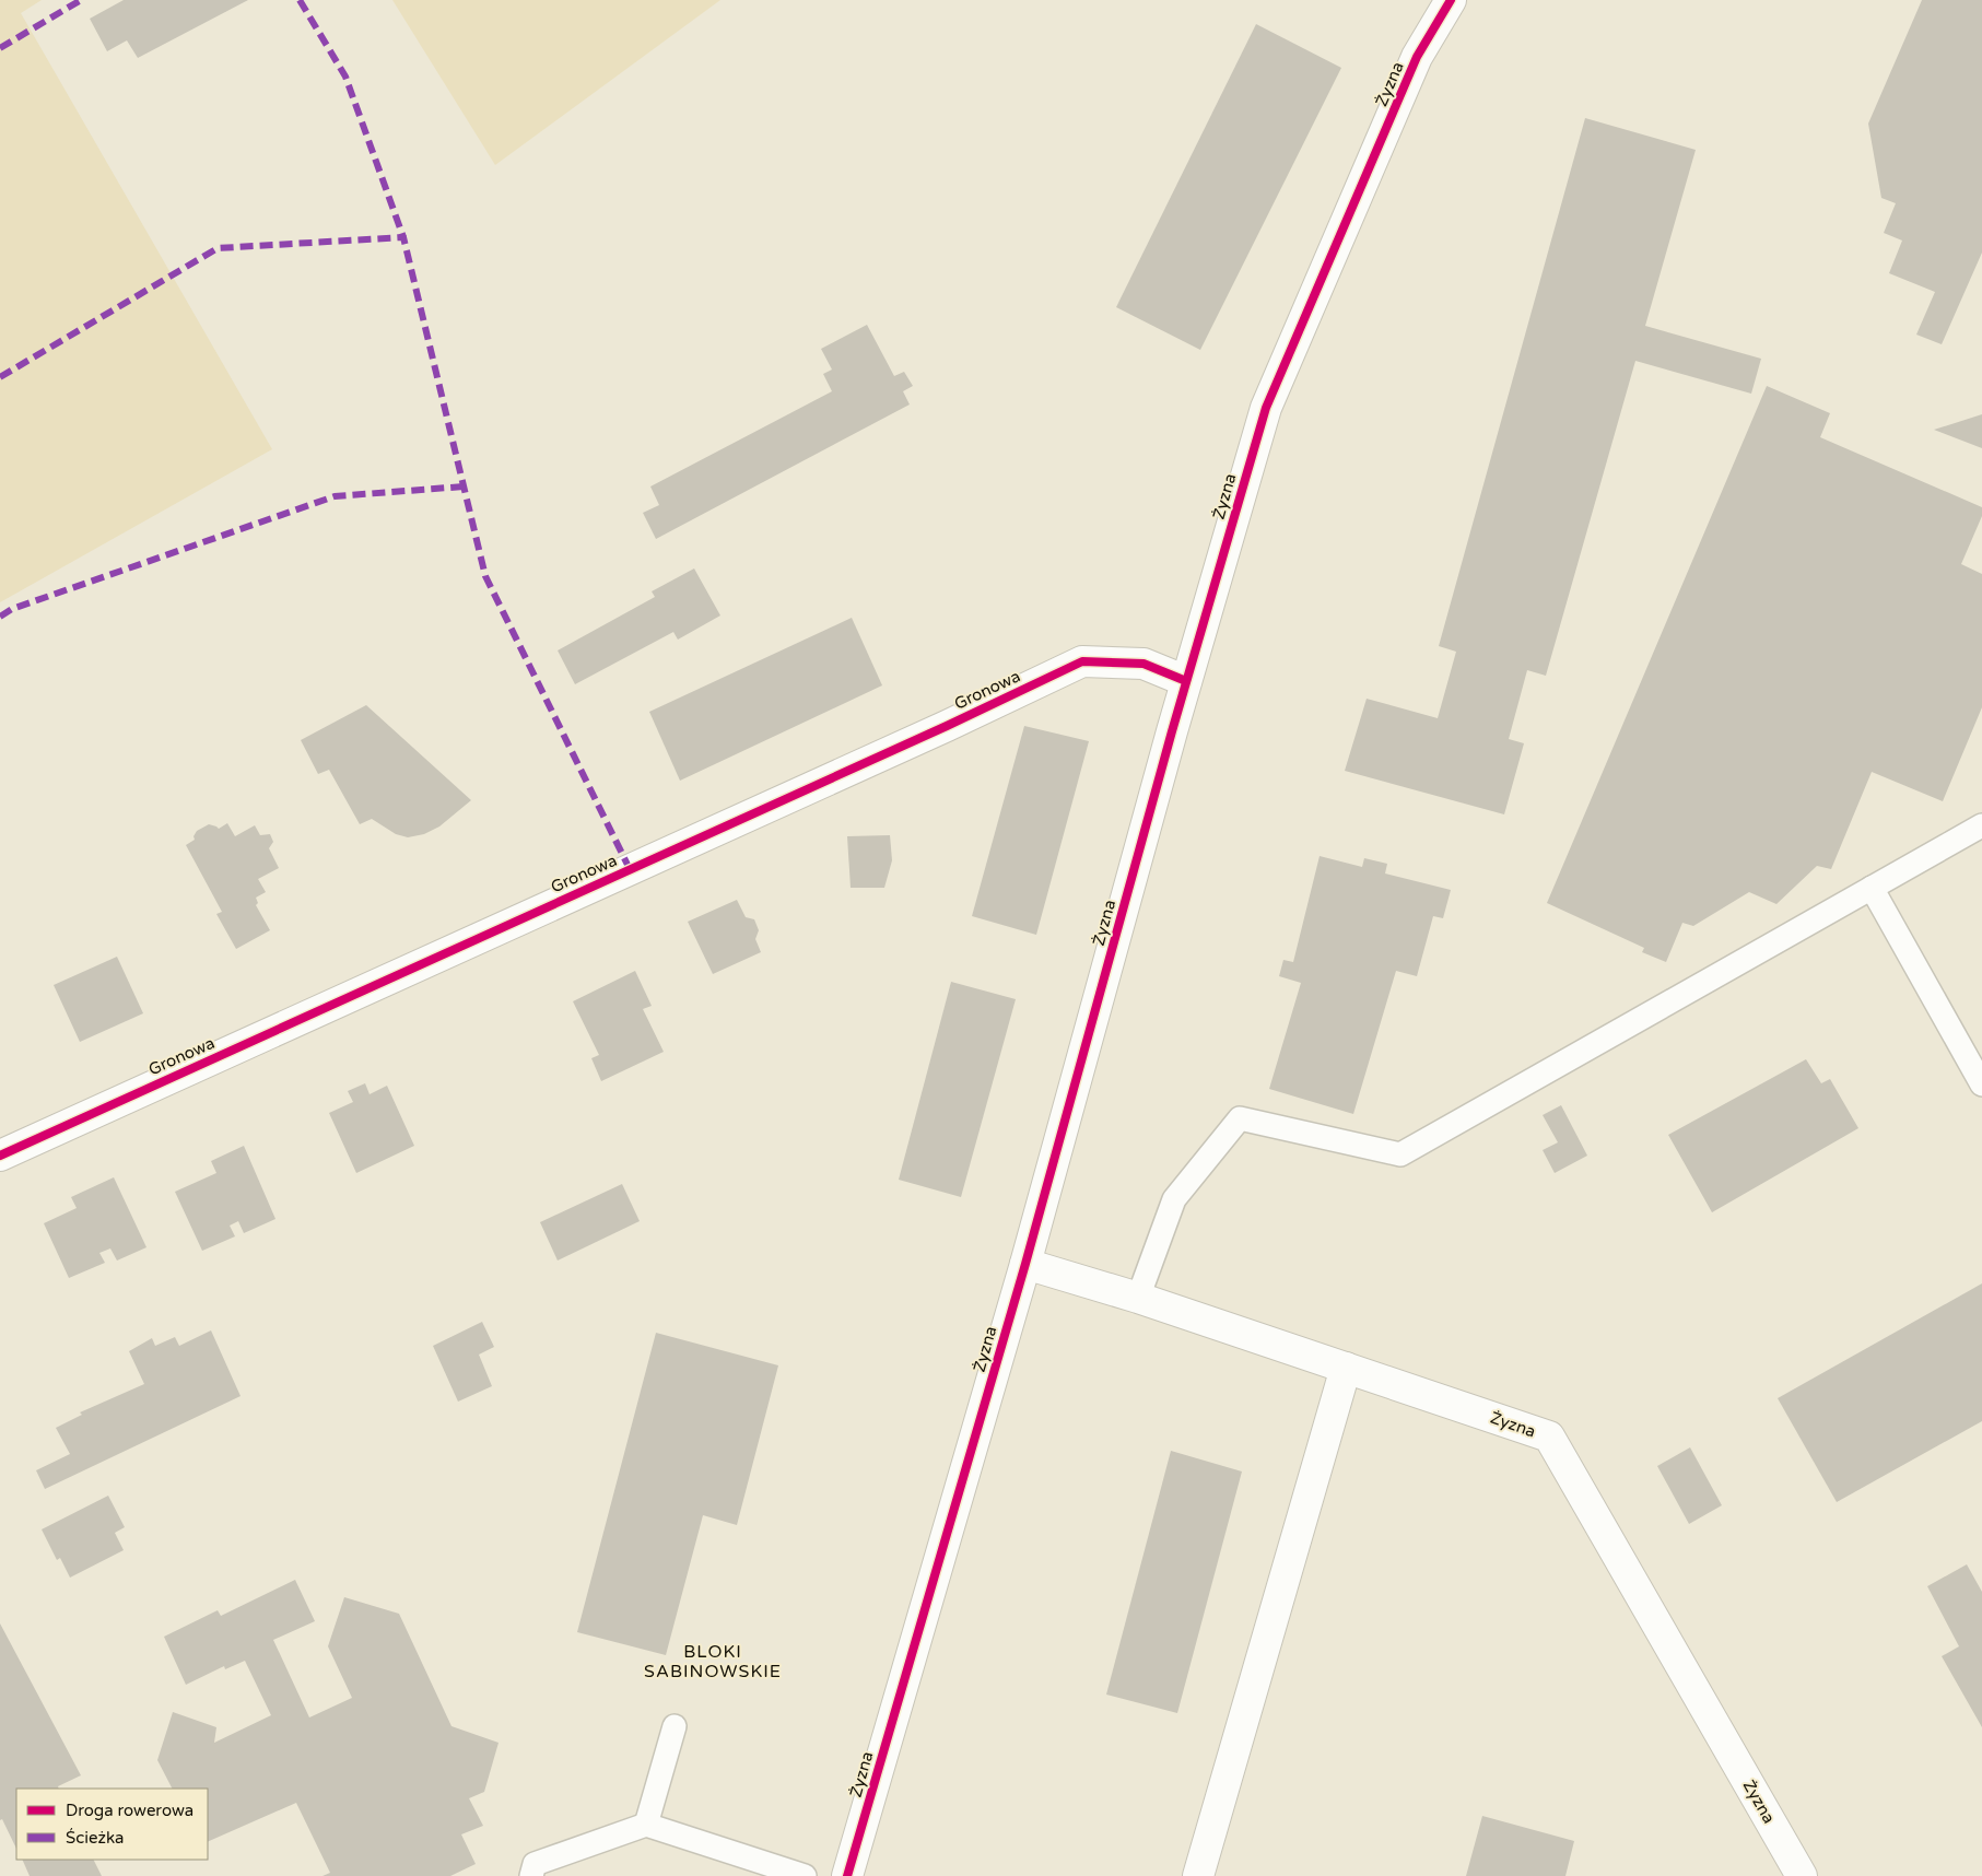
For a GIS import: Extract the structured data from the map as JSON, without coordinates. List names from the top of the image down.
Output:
{
  "streets": {
    "street": ["Żyzna", "Gronowa"]
  },
  "crossings": [
    ["Żyzna", "Gronowa"]
  ],
  "districts": ["BLOKI SABINOWSKIE"],
  "legend": ["Droga rowerowa", "Ścieżka"]
}
